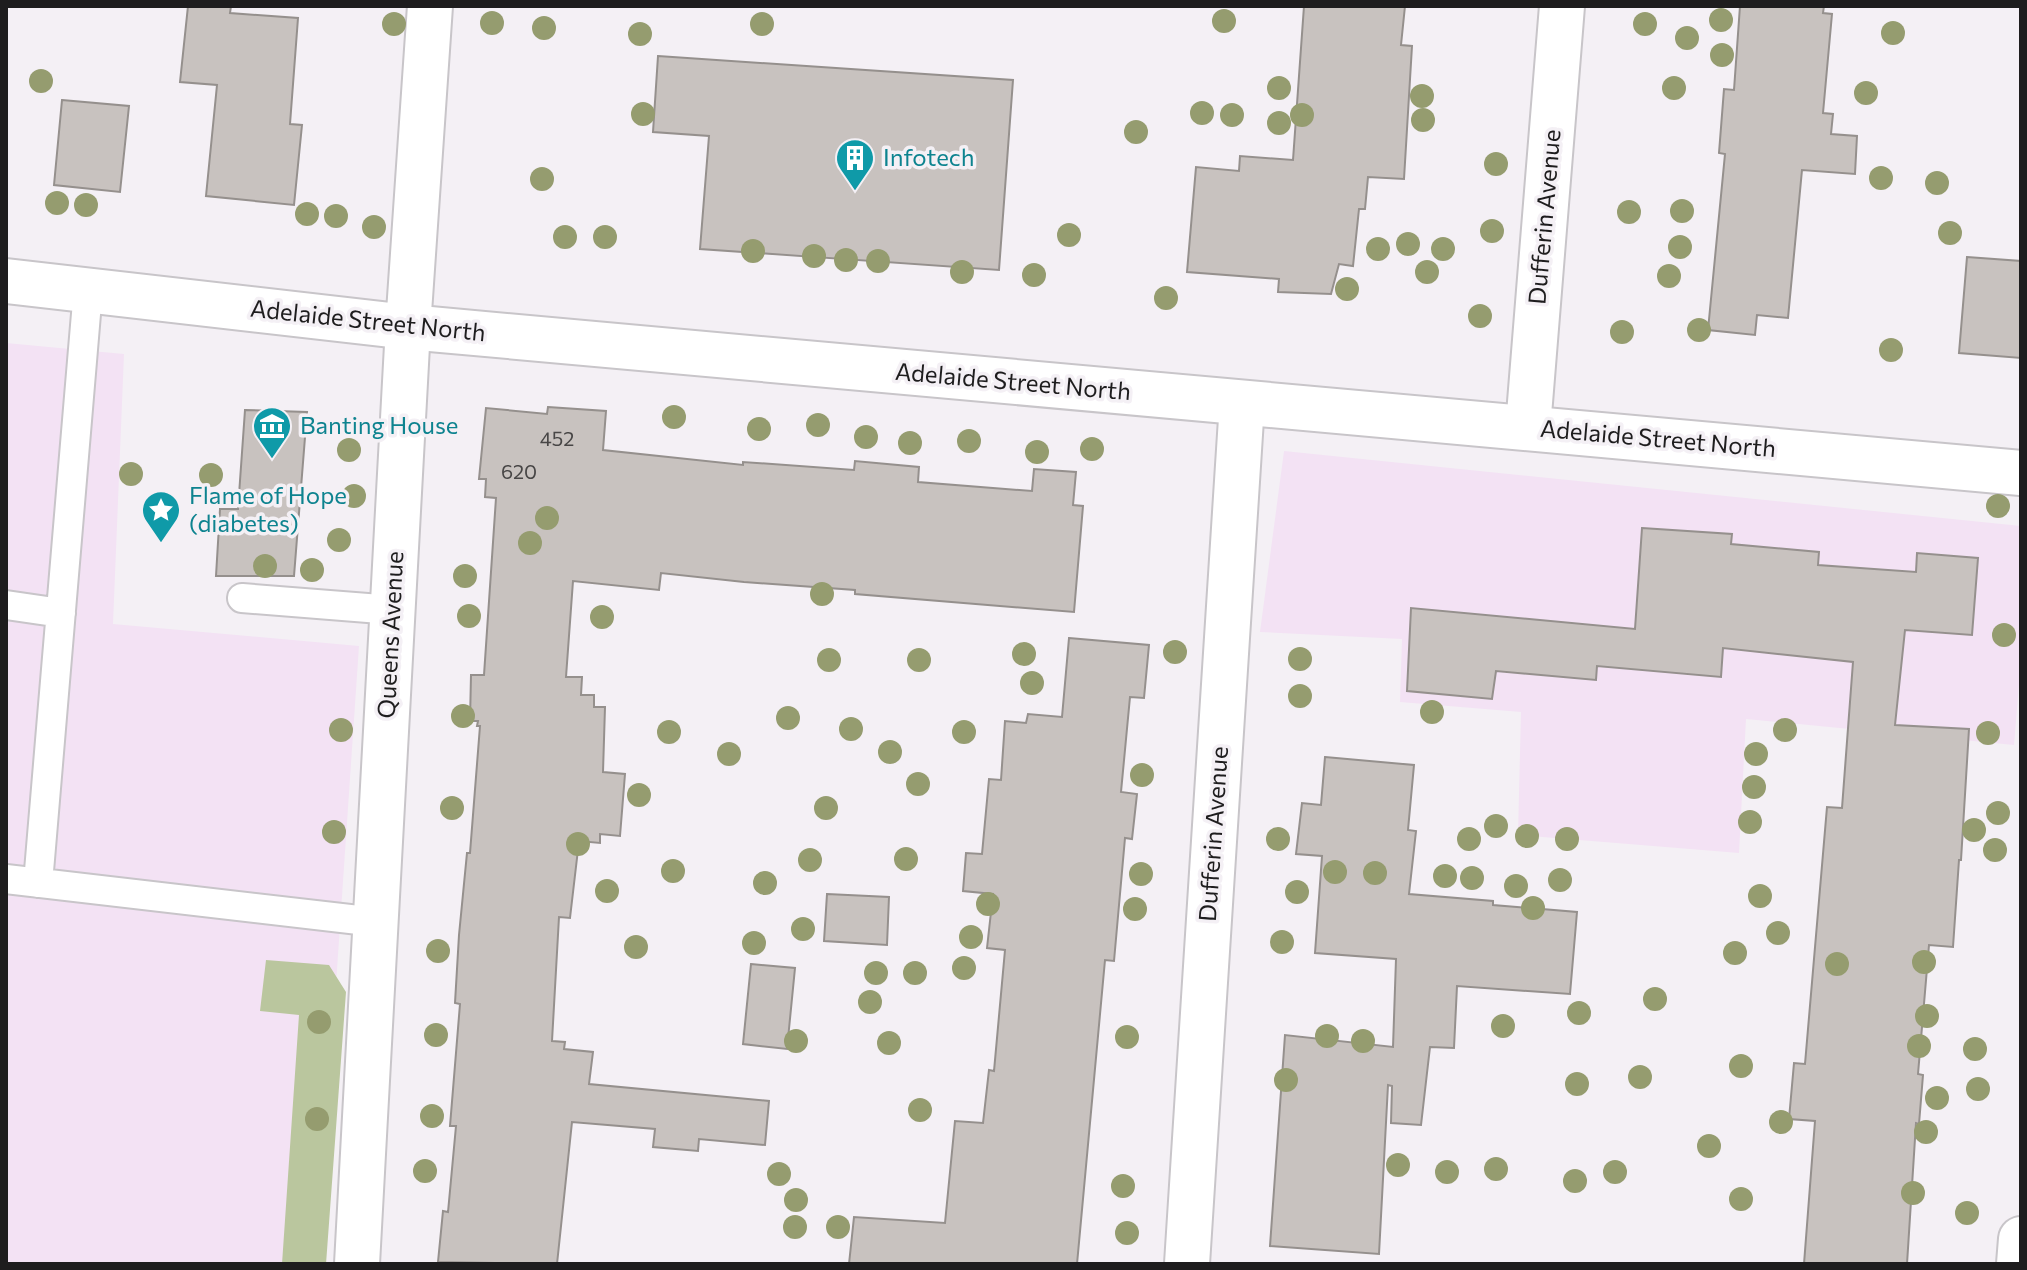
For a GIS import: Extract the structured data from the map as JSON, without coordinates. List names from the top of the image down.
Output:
{
  "streets": {
    "main road": ["Dufferin Avenue", "Adelaide Street North", "Queens Avenue"]
  },
  "crossings": [
    ["Dufferin Avenue", "Adelaide Street North"],
    ["Adelaide Street North", "Queens Avenue"]
  ],
  "places": {
    "building": ["Infotech"],
    "museum": ["Banting House"],
    "place": ["Flame of Hope (diabetes)"]
  },
  "house_numbers": ["452", "620"]
}
